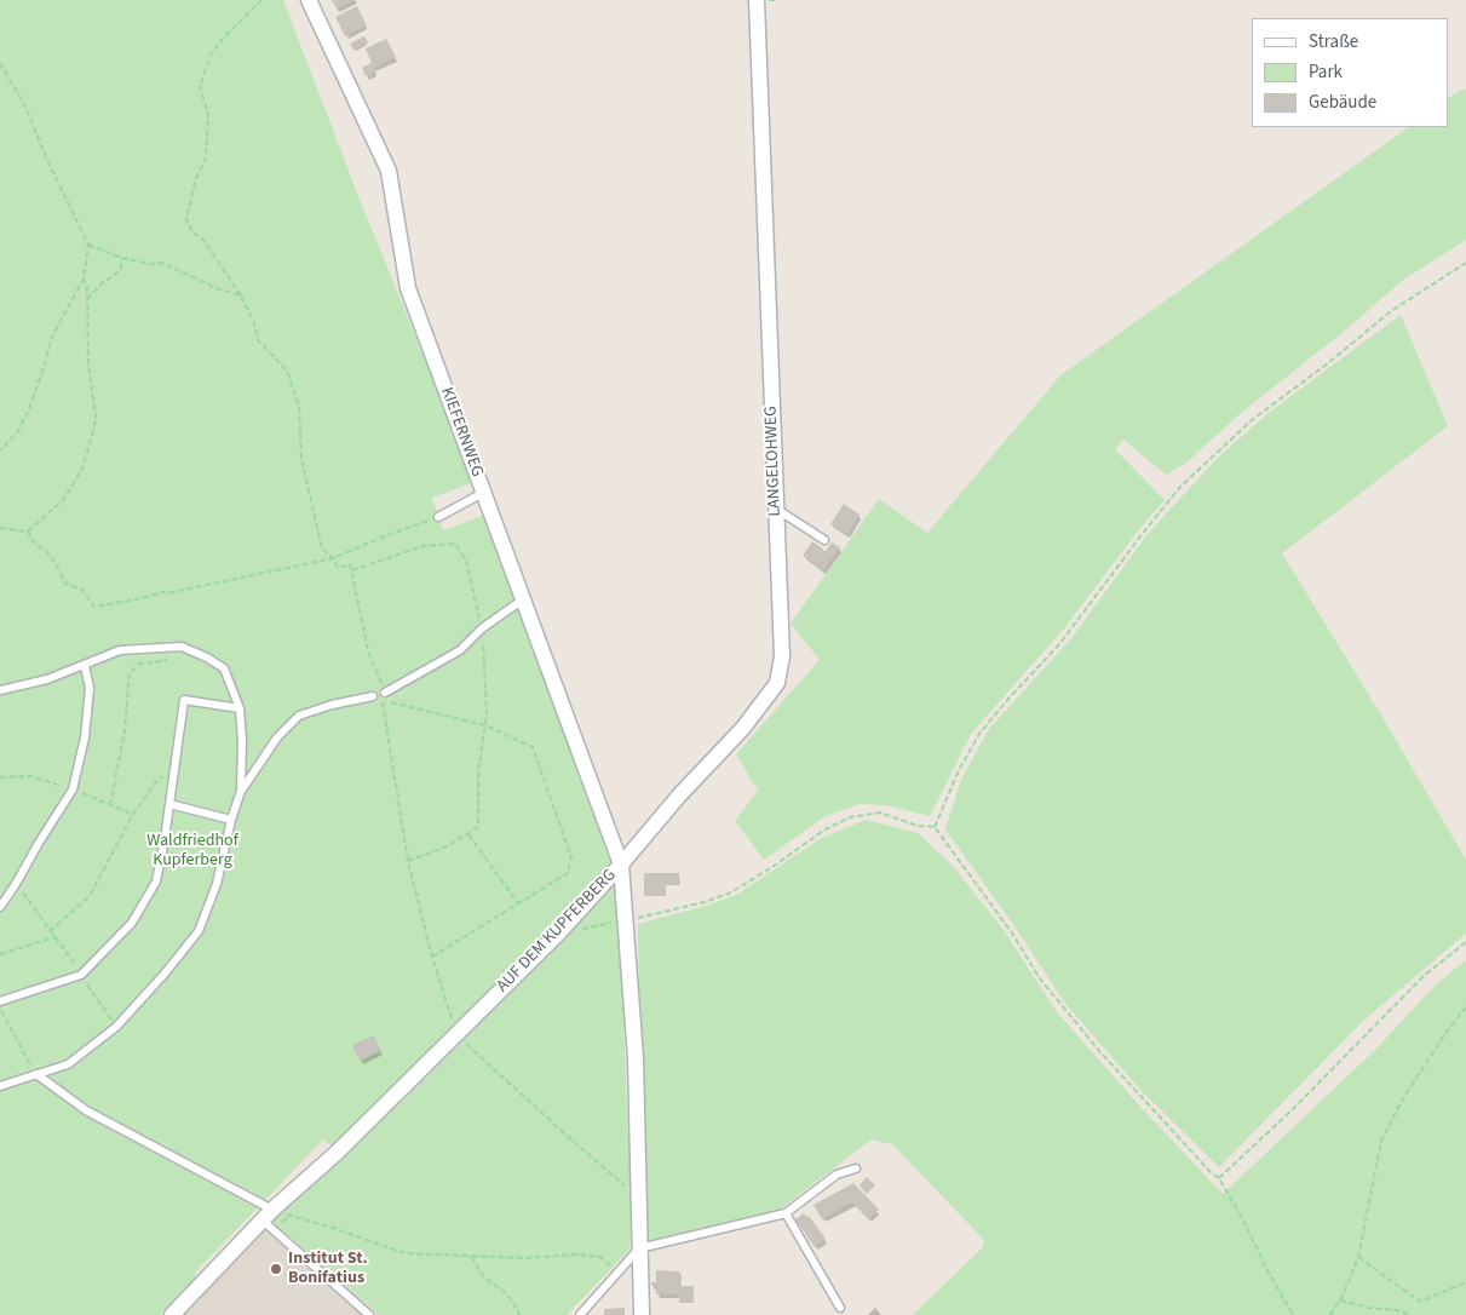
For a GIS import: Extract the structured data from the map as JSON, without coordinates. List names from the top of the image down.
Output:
{
  "streets": {
    "street": ["KIEFERNWEG", "LANGELOHWEG", "AUF DEM KUPFERBERG"]
  },
  "crossings": [
    ["KIEFERNWEG", "LANGELOHWEG"],
    ["KIEFERNWEG", "AUF DEM KUPFERBERG"],
    ["LANGELOHWEG", "AUF DEM KUPFERBERG"]
  ],
  "parks": ["Waldfriedhof Kupferberg"],
  "places": ["Institut St. Bonifatius"],
  "legend": ["Straße", "Park", "Gebäude"]
}
